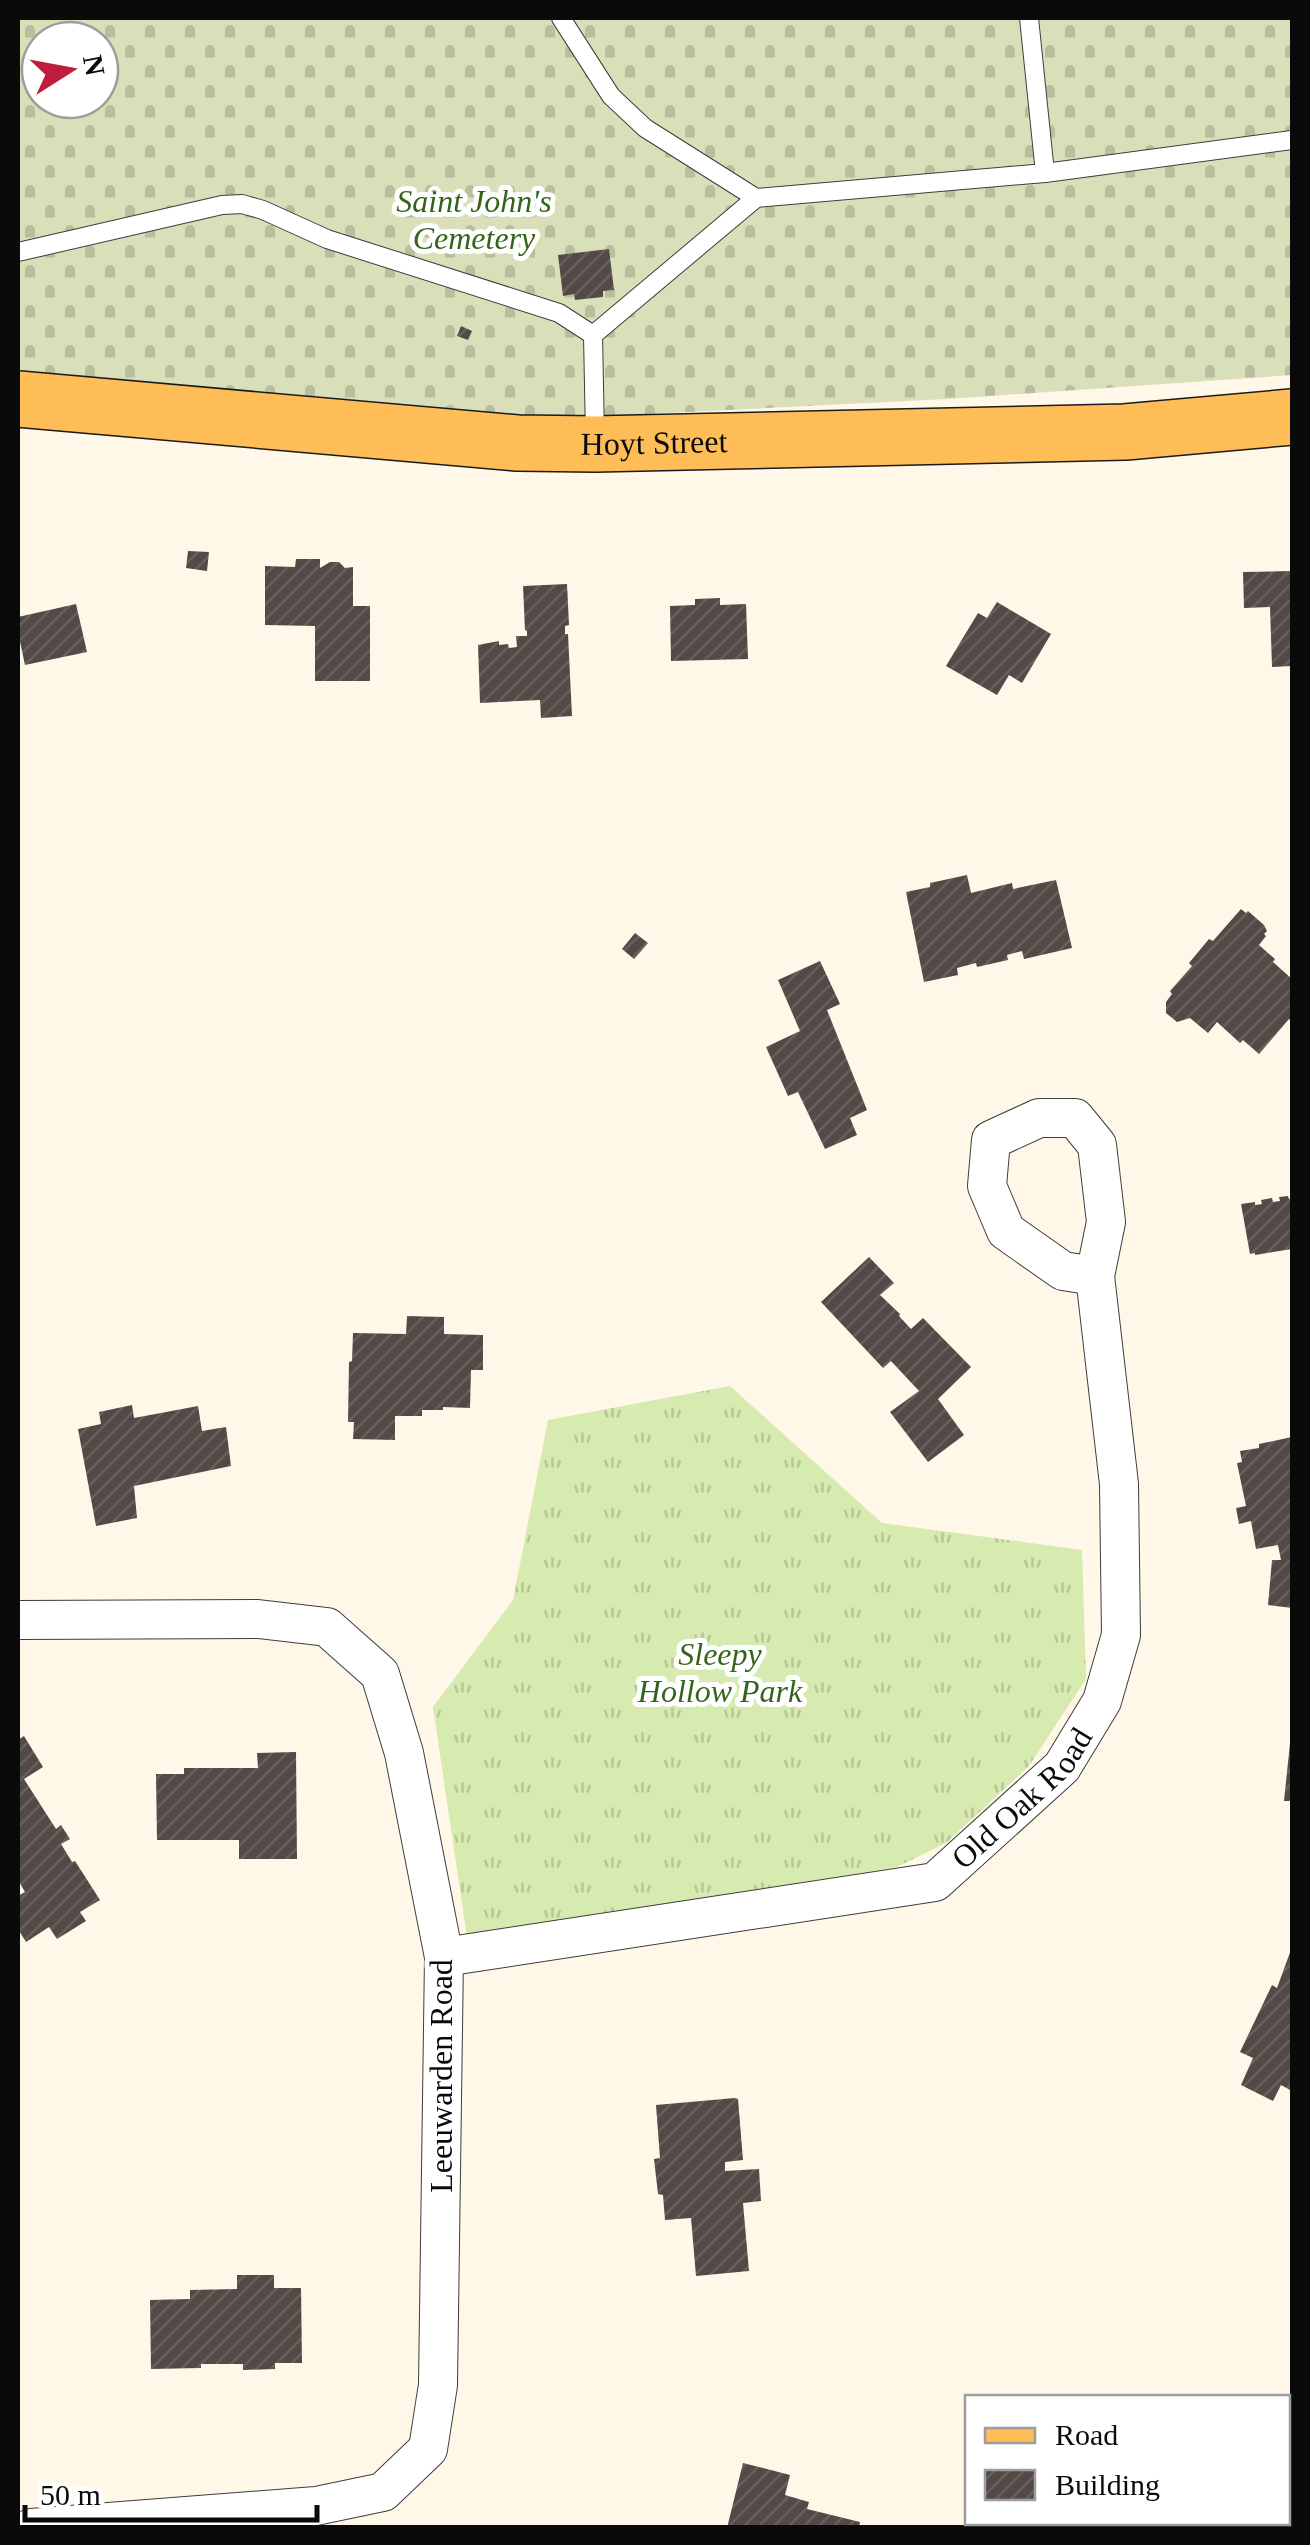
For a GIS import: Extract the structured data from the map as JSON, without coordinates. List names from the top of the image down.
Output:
{
  "streets": {
    "main road": ["Hoyt Street"],
    "street": ["Old Oak Road", "Leeuwarden Road"]
  },
  "crossings": [
    ["Old Oak Road", "Leeuwarden Road"]
  ],
  "parks": ["Saint John's Cemetery", "Sleepy Hollow Park"],
  "legend": ["Road", "Building"],
  "scale_bar": "50 m",
  "north": "right"
}
